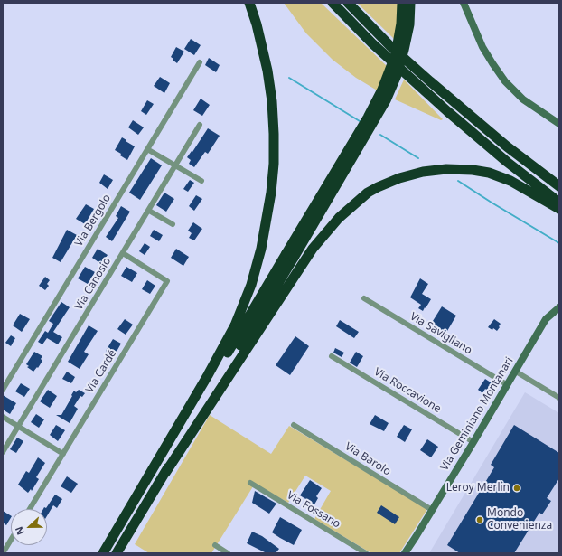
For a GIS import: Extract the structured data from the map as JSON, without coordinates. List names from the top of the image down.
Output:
{
  "streets": {
    "street": [
      "Via Bergolo",
      "Via Canosio",
      "Via Savigliano",
      "Via Cardé",
      "Via Roccavione",
      "Via Geminiano Montanari",
      "Via Barolo",
      "Via Fossano"
    ]
  },
  "crossings": [
    ["Via Canosio", "Via Cardé"],
    ["Via Savigliano", "Via Geminiano Montanari"],
    ["Via Roccavione", "Via Geminiano Montanari"],
    ["Via Geminiano Montanari", "Via Barolo"]
  ],
  "places": ["Leroy Merlin", "Mondo Convenienza"],
  "north": "left"
}
